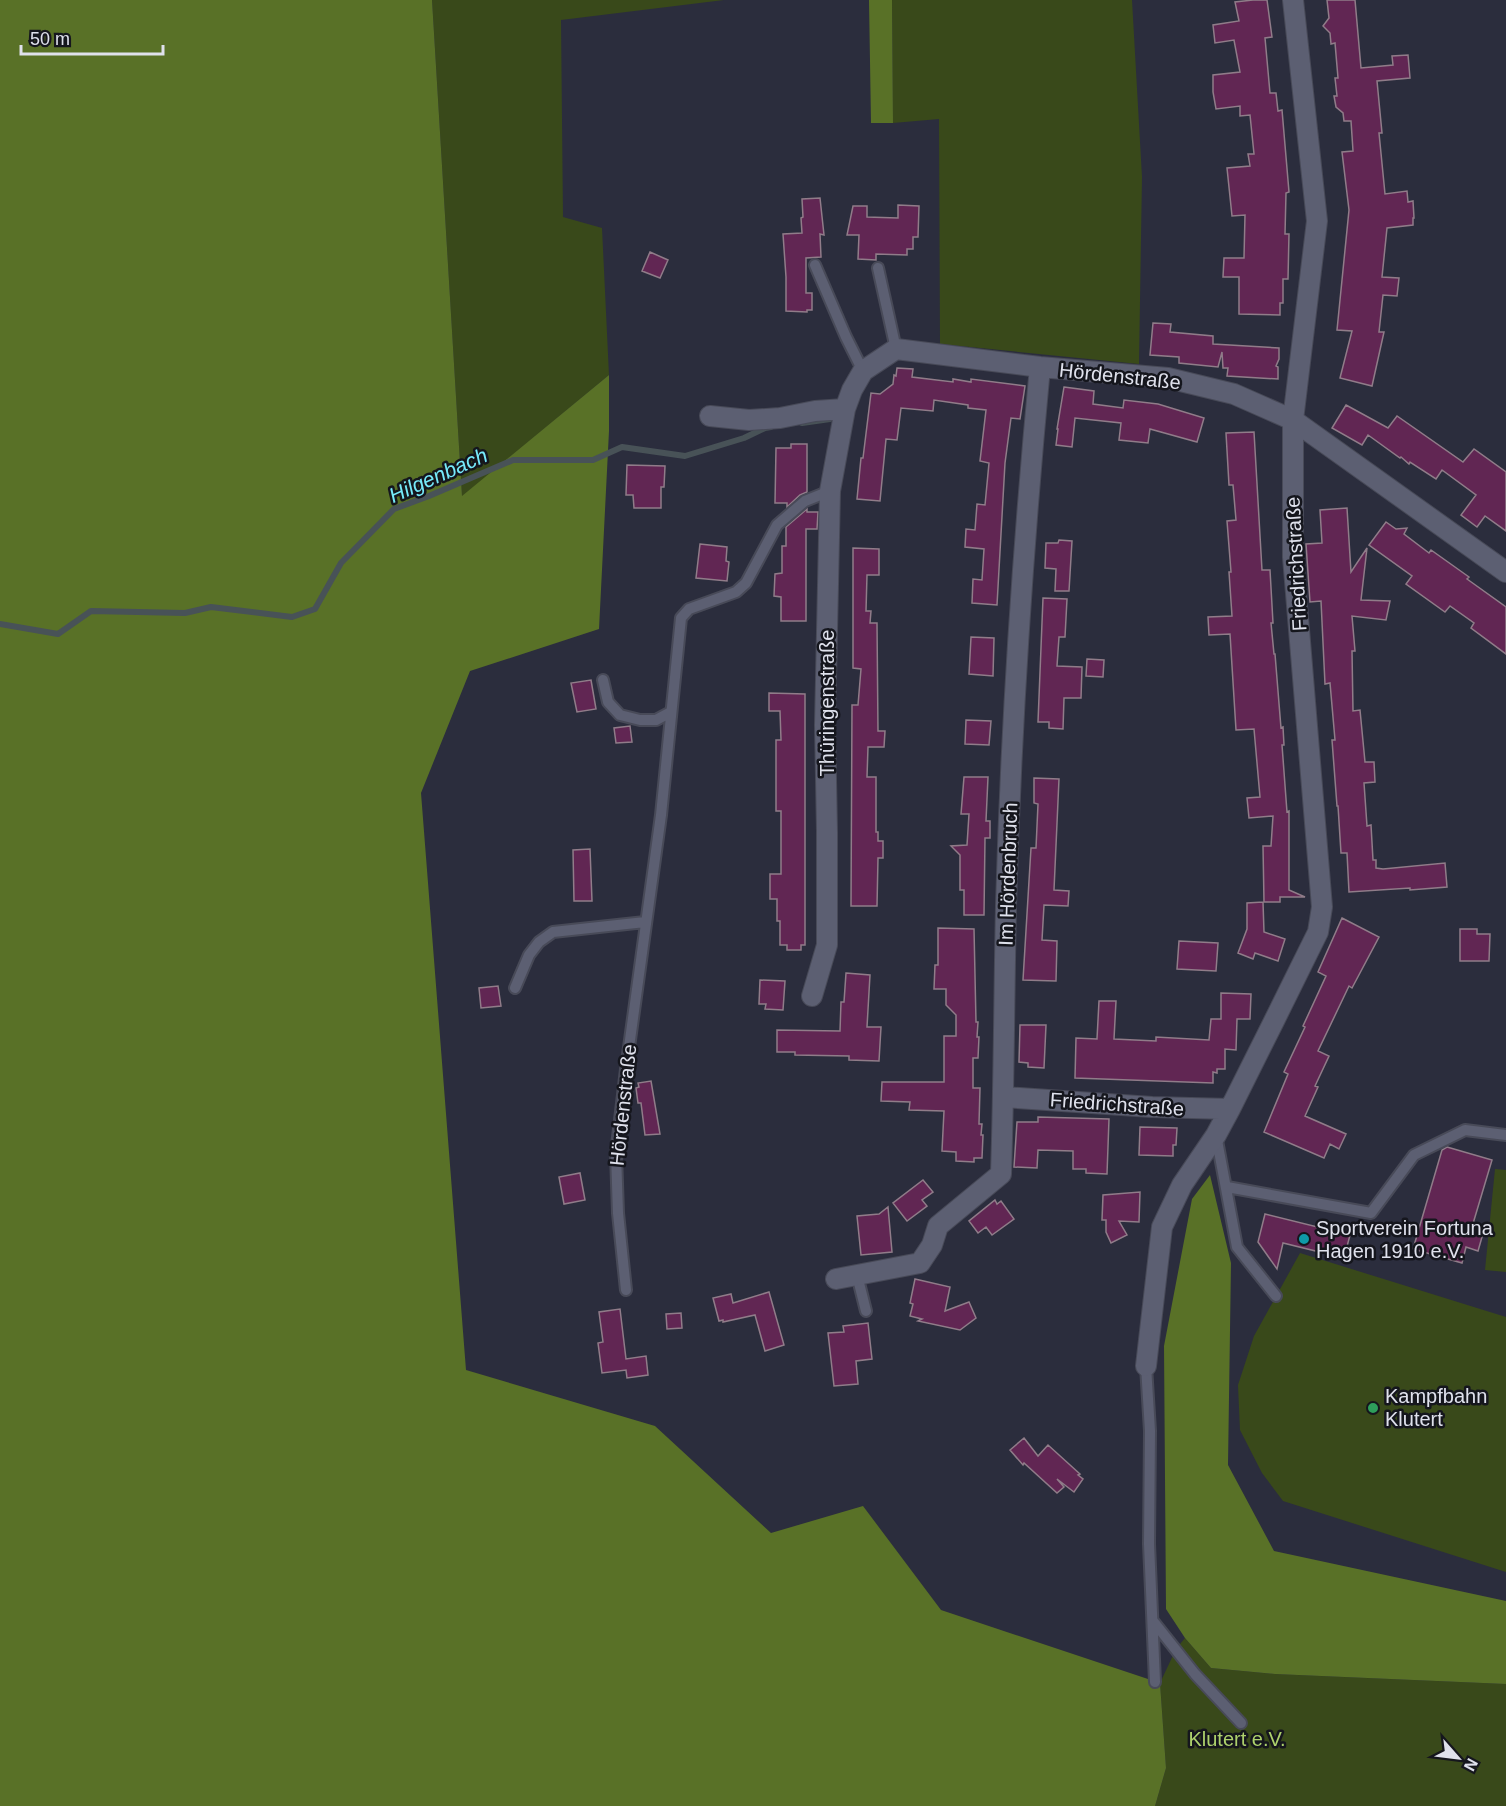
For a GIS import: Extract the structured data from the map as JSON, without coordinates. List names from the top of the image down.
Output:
{
  "streets": {
    "street": [
      "Hördenstraße",
      "Friedrichstraße",
      "Thüringenstraße",
      "Im Hördenbruch"
    ]
  },
  "crossings": [
    ["Hördenstraße", "Friedrichstraße"],
    ["Hördenstraße", "Thüringenstraße"],
    ["Hördenstraße", "Im Hördenbruch"],
    ["Friedrichstraße", "Im Hördenbruch"]
  ],
  "water": ["Hilgenbach"],
  "parks": ["Klutert e.V."],
  "places": ["Sportverein Fortuna Hagen 1910 e.V.", "Kampfbahn Klutert"],
  "scale_bar": "50 m",
  "north": "bottom right"
}
